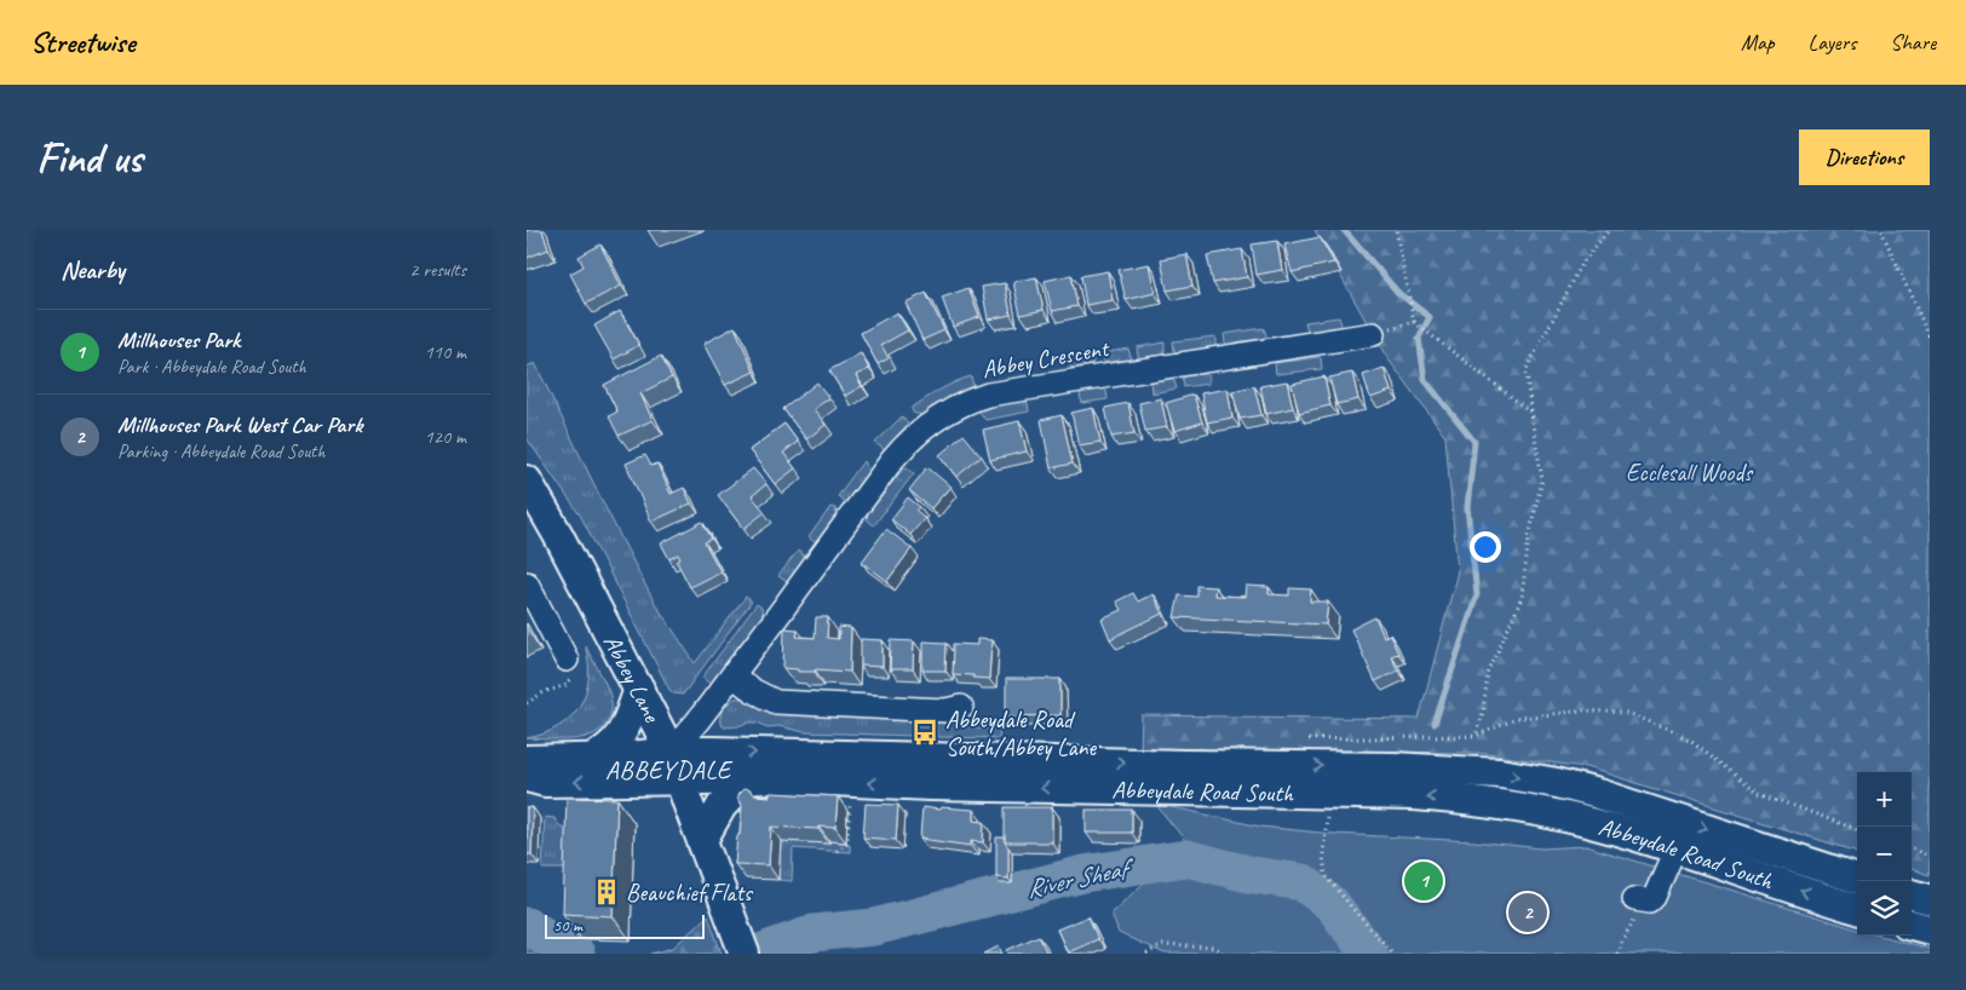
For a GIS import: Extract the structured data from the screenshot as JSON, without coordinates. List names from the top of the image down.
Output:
{
  "streets": {
    "main road": ["Abbey Lane", "Abbeydale Road South"],
    "street": ["Abbey Crescent"]
  },
  "crossings": [
    ["Abbey Crescent", "Abbey Lane"],
    ["Abbey Crescent", "Abbeydale Road South"],
    ["Abbey Lane", "Abbeydale Road South"]
  ],
  "districts": ["ABBEYDALE"],
  "water": ["River Sheaf"],
  "parks": ["Ecclesall Woods"],
  "places": {
    "bus stop": ["Abbeydale Road South/Abbey Lane"],
    "building": ["Beauchief Flats"]
  },
  "scale_bar": "50 m",
  "page": {
    "header": "Streetwise",
    "nav": ["Map", "Layers", "Share"],
    "buttons": "Directions",
    "title": "Find us",
    "heading": ["Nearby", "2 results"],
    "list": [
      {
        "mark": "1",
        "name": "Millhouses Park",
        "note": "Park · Abbeydale Road South",
        "value": "110 m"
      },
      {
        "mark": "2",
        "name": "Millhouses Park West Car Park",
        "note": "Parking · Abbeydale Road South",
        "value": "120 m"
      }
    ],
    "map_buttons": ["+", "−"],
    "pins": ["1", "2"],
    "scale": "50 m"
  }
}
